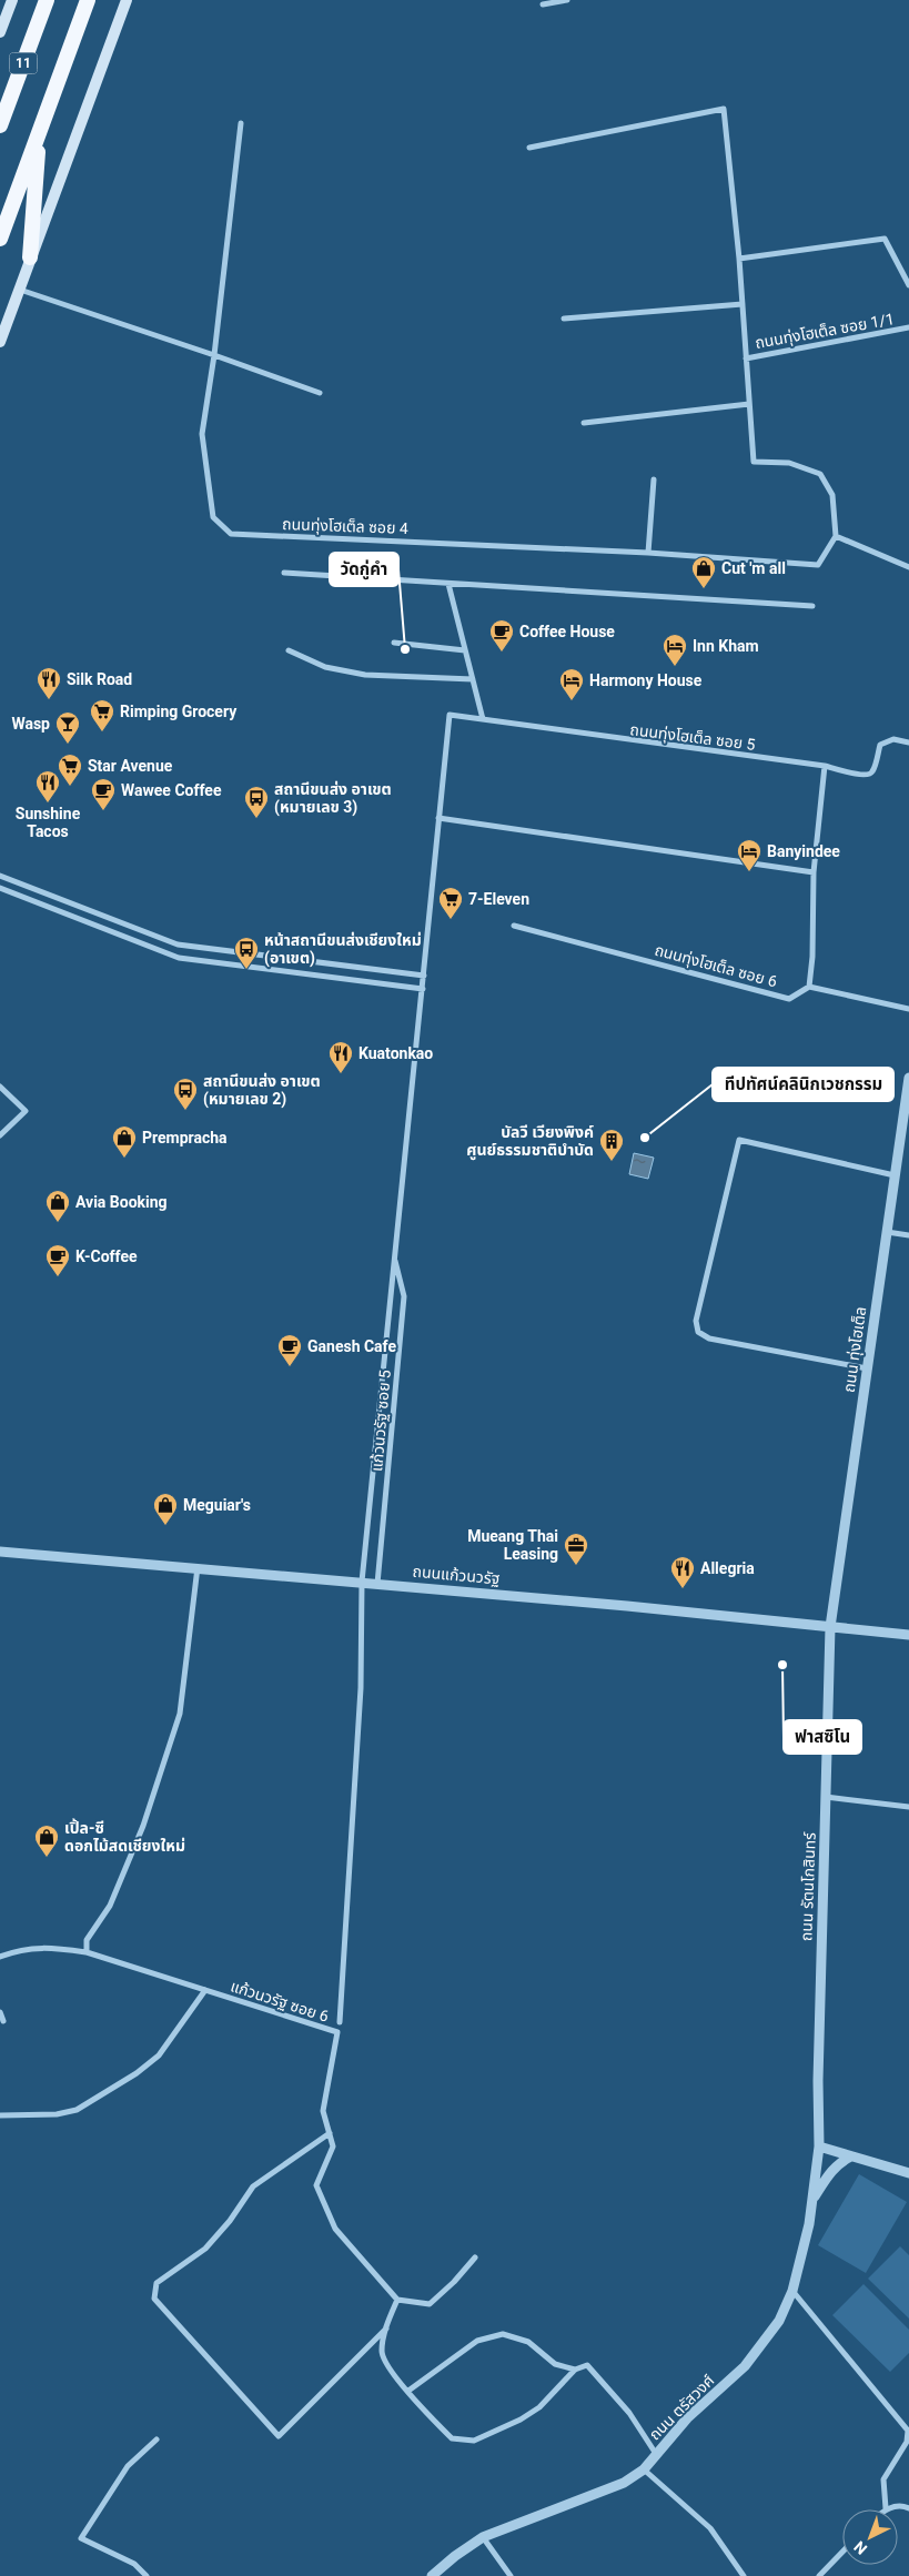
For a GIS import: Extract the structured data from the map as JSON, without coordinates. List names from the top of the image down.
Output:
{
  "streets": {
    "highway": ["11"],
    "street": [
      "ถนนทุ่งโฮเต็ล ซอย 1/1",
      "ถนนทุ่งโฮเต็ล ซอย 4",
      "ถนนทุ่งโฮเต็ล ซอย 5",
      "ถนนทุ่งโฮเต็ล ซอย 6",
      "ถนน ทุ่งโฮเต็ล",
      "แก้วนวรัฐ ซอย 5",
      "ถนนแก้วนวรัฐ",
      "ถนน รัตนโกสินทร์",
      "แก้วนวรัฐ ซอย 6",
      "ถนน ตรัสวงศ์"
    ]
  },
  "crossings": [
    ["ถนน ทุ่งโฮเต็ล", "ถนนแก้วนวรัฐ"],
    ["ถนน ทุ่งโฮเต็ล", "ถนน รัตนโกสินทร์"],
    ["แก้วนวรัฐ ซอย 5", "ถนนแก้วนวรัฐ"],
    ["ถนนแก้วนวรัฐ", "ถนน รัตนโกสินทร์"],
    ["ถนน รัตนโกสินทร์", "ถนน ตรัสวงศ์"]
  ],
  "places": {
    "shop": [
      "Cut 'm all",
      "Prempracha",
      "Avia Booking",
      "Meguiar's",
      "เปิ้ล-ซี ดอกไม้สดเชียงใหม่"
    ],
    "other": ["วัดกู่คำ", "ทีปทัศน์คลินิกเวชกรรม", "ฟาสซิโน"],
    "cafe": [
      "Coffee House",
      "Wawee Coffee",
      "K-Coffee",
      "Ganesh Cafe"
    ],
    "hotel": ["Inn Kham", "Harmony House", "Banyindee"],
    "restaurant": [
      "Silk Road",
      "Sunshine Tacos",
      "Kuatonkao",
      "Allegria"
    ],
    "supermarket": ["Rimping Grocery", "Star Avenue", "7-Eleven"],
    "bar": ["Wasp"],
    "bus stop": ["สถานีขนส่ง อาเขต (หมายเลข 3)", "หน้าสถานีขนส่งเชียงใหม่ (อาเขต)", "สถานีขนส่ง อาเขต (หมายเลข 2)"],
    "building": ["บัลวี เวียงพิงค์ ศูนย์ธรรมชาติบำบัด"],
    "office": ["Mueang Thai Leasing"]
  },
  "north": "bottom left"
}
